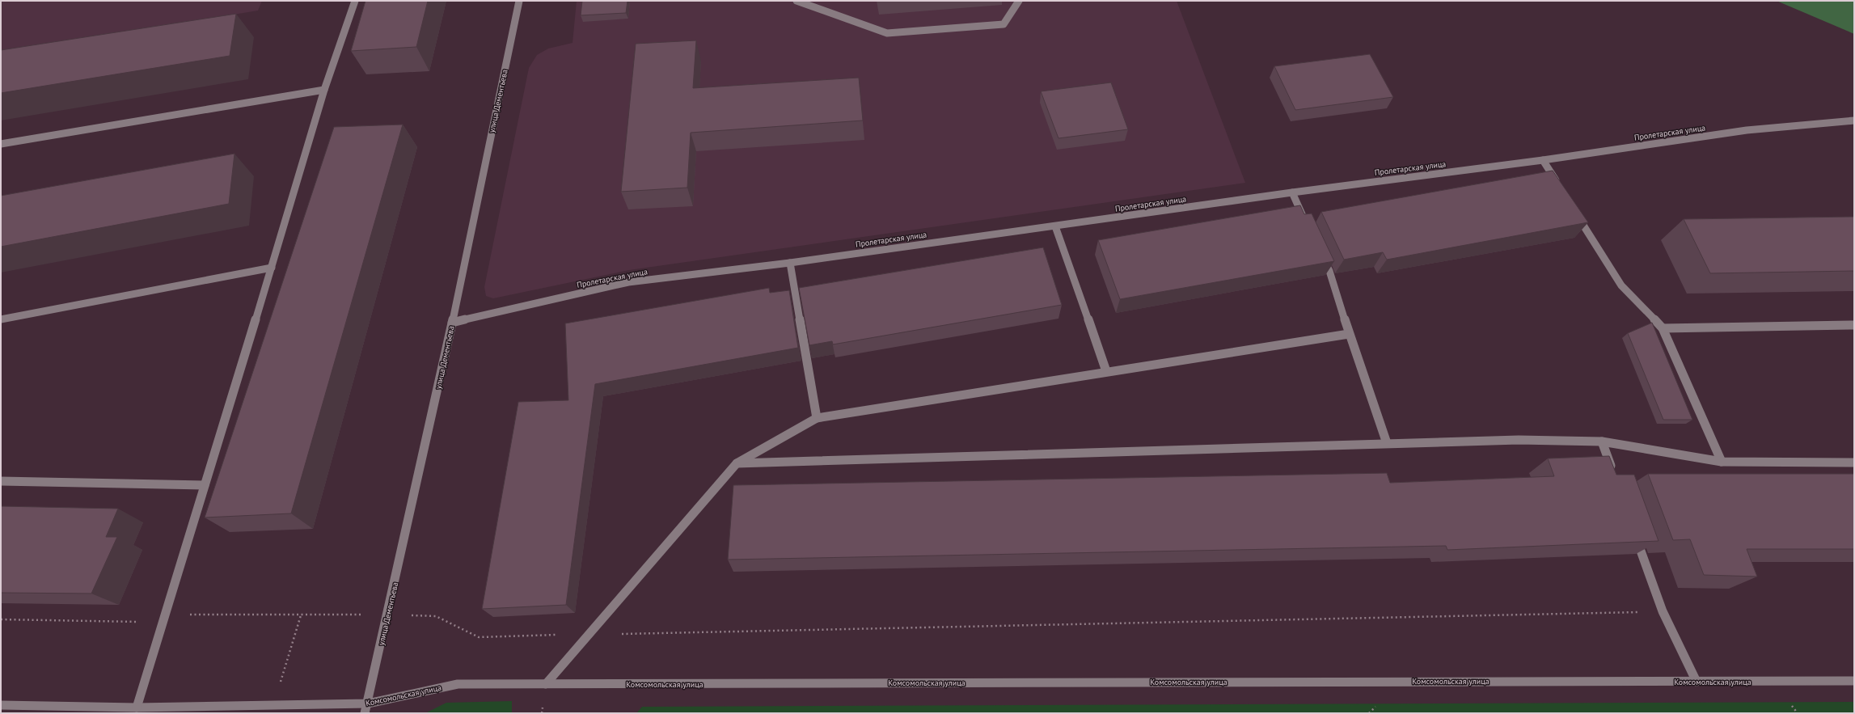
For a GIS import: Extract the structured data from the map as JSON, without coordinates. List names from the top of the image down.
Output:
{
  "streets": {
    "street": ["улица Дементьева", "Пролетарская улица", "Комсомольская улица"]
  },
  "crossings": [
    ["улица Дементьева", "Пролетарская улица"],
    ["улица Дементьева", "Комсомольская улица"]
  ]
}
